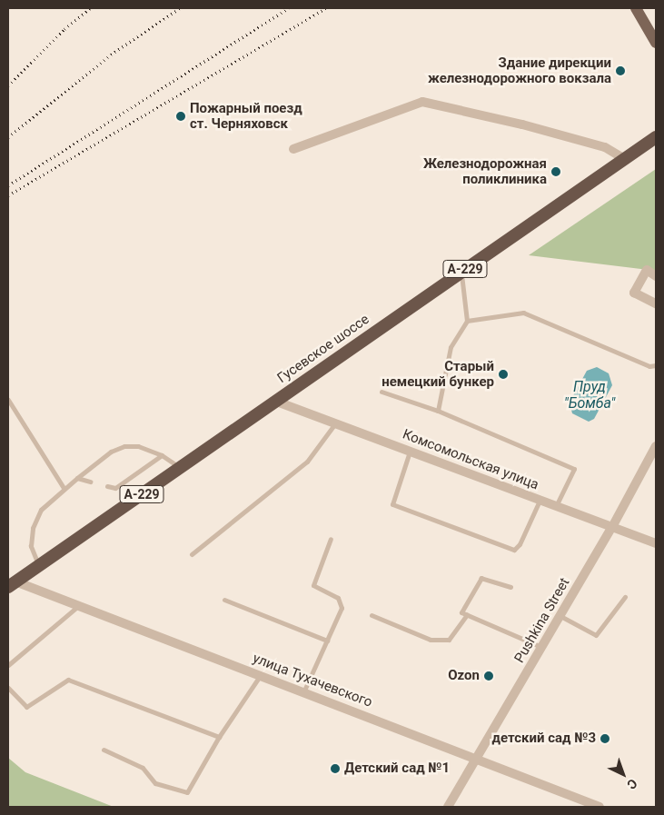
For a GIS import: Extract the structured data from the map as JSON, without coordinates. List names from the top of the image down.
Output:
{
  "streets": {
    "highway": ["А-229", "Гусевское шоссе"],
    "street": ["Комсомольская улица", "Pushkina Street", "улица Тухачевского"]
  },
  "crossings": [
    ["Гусевское шоссе", "Комсомольская улица"],
    ["Гусевское шоссе", "улица Тухачевского"],
    ["Комсомольская улица", "Pushkina Street"],
    ["Pushkina Street", "улица Тухачевского"]
  ],
  "water": ["Пруд \"Бомба\""],
  "places": [
    "Здание дирекции железнодорожного вокзала",
    "Пожарный поезд ст. Черняховск",
    "Железнодорожная поликлиника",
    "Старый немецкий бункер",
    "Ozon",
    "детский сад №3",
    "Детский сад №1"
  ],
  "north": "bottom right"
}
